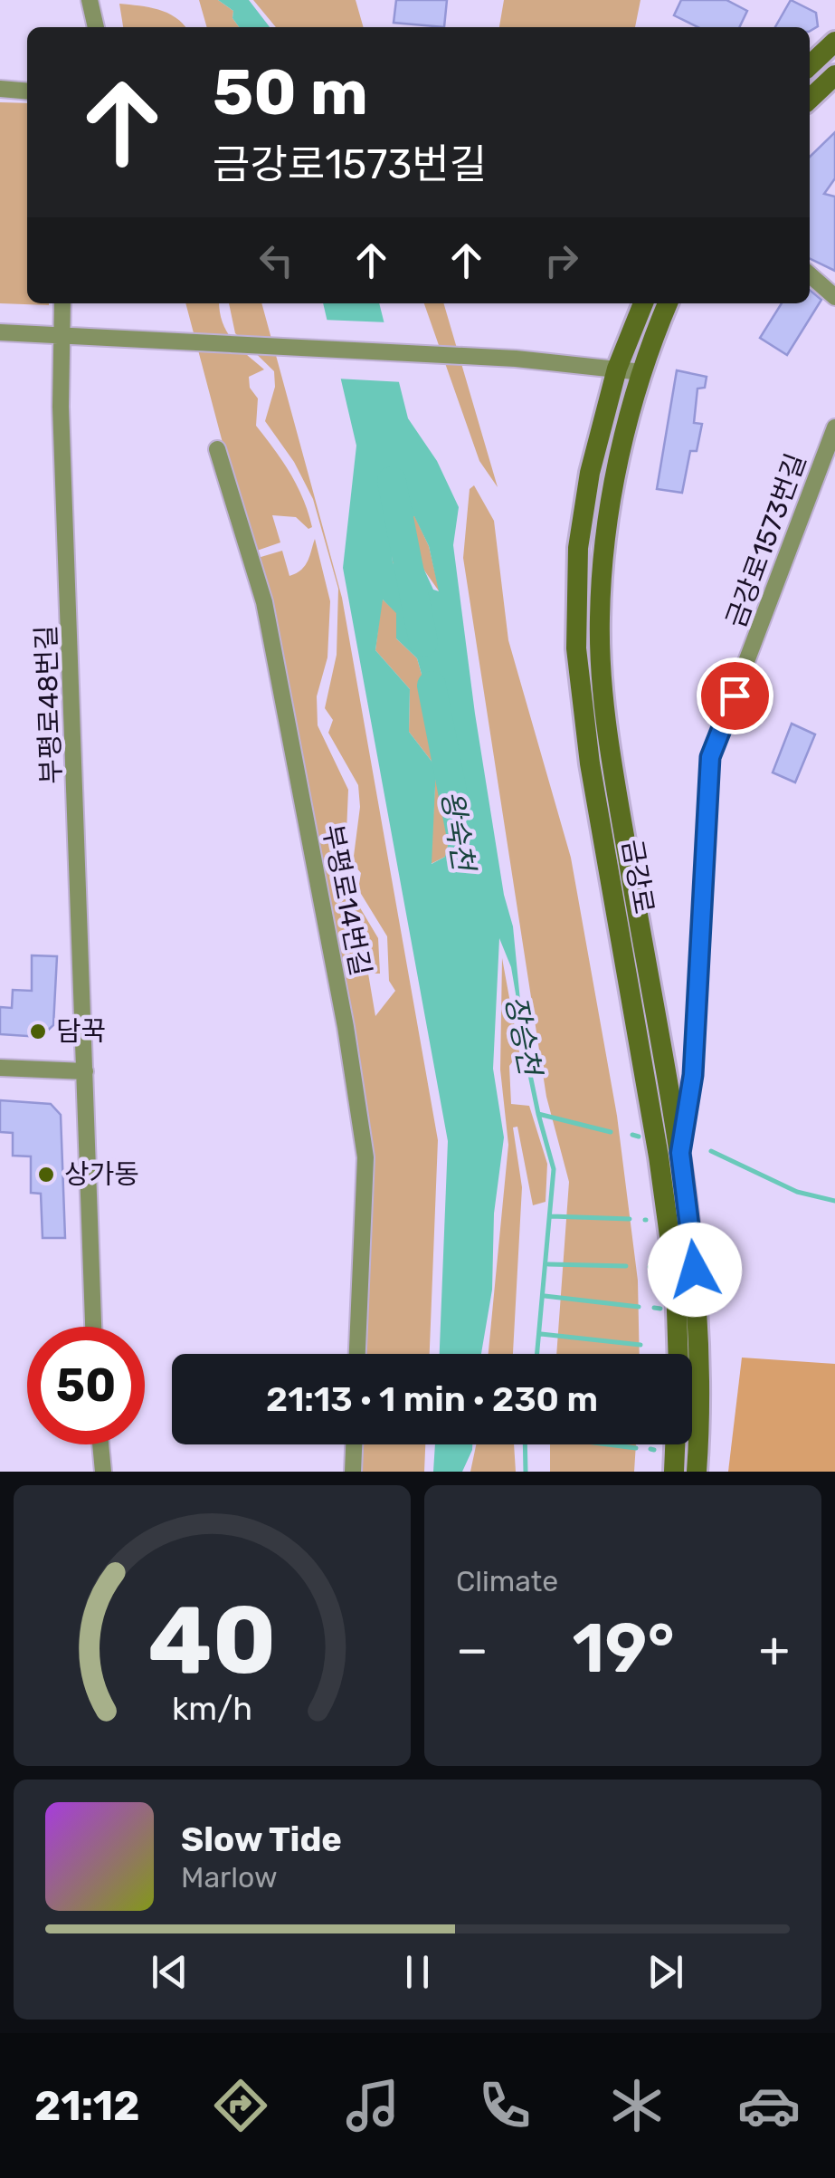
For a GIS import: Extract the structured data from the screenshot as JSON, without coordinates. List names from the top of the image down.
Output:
{
  "streets": {
    "main road": ["금강로"],
    "street": ["금강로1573번길", "부평로48번길", "부평로14번길"]
  },
  "crossings": [
    ["금강로1573번길", "금강로"]
  ],
  "water": ["왕숙천", "장승천"],
  "places": ["담꾹", "상가동"],
  "page": {
    "turn": ["50 m", "금강로1573번길"],
    "limit": "50",
    "trip": "21:13 · 1 min · 230 m",
    "tile": "Climate",
    "heat": ["−", "19°", "+"],
    "song": ["Slow Tide", "Marlow"],
    "tabs": "21:12",
    "gauge": ["40", "km/h"]
  }
}
